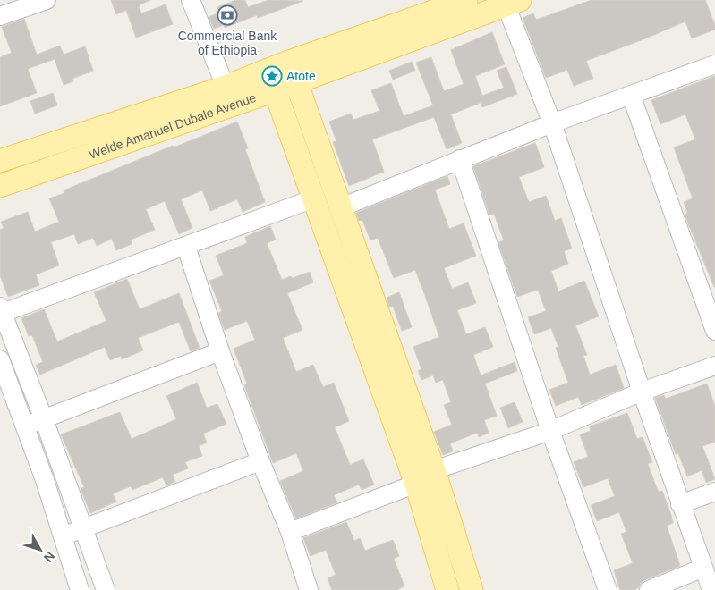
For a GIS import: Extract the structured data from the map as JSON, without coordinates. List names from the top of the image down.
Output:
{
  "streets": {
    "main road": ["Welde Amanuel Dubale Avenue"]
  },
  "places": {
    "bank": ["Commercial Bank of Ethiopia"],
    "place": ["Atote"]
  },
  "north": "bottom right"
}
